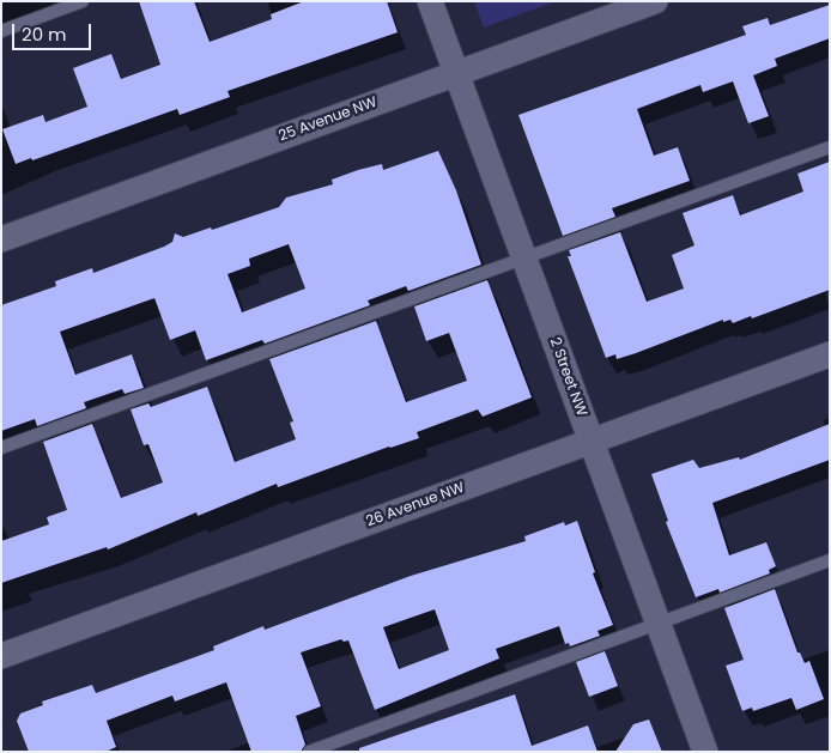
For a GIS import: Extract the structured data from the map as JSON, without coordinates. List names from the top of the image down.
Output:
{
  "streets": {
    "street": ["25 Avenue NW", "2 Street NW", "26 Avenue NW"]
  },
  "crossings": [
    ["25 Avenue NW", "2 Street NW"],
    ["2 Street NW", "26 Avenue NW"]
  ],
  "scale_bar": "20 m"
}
